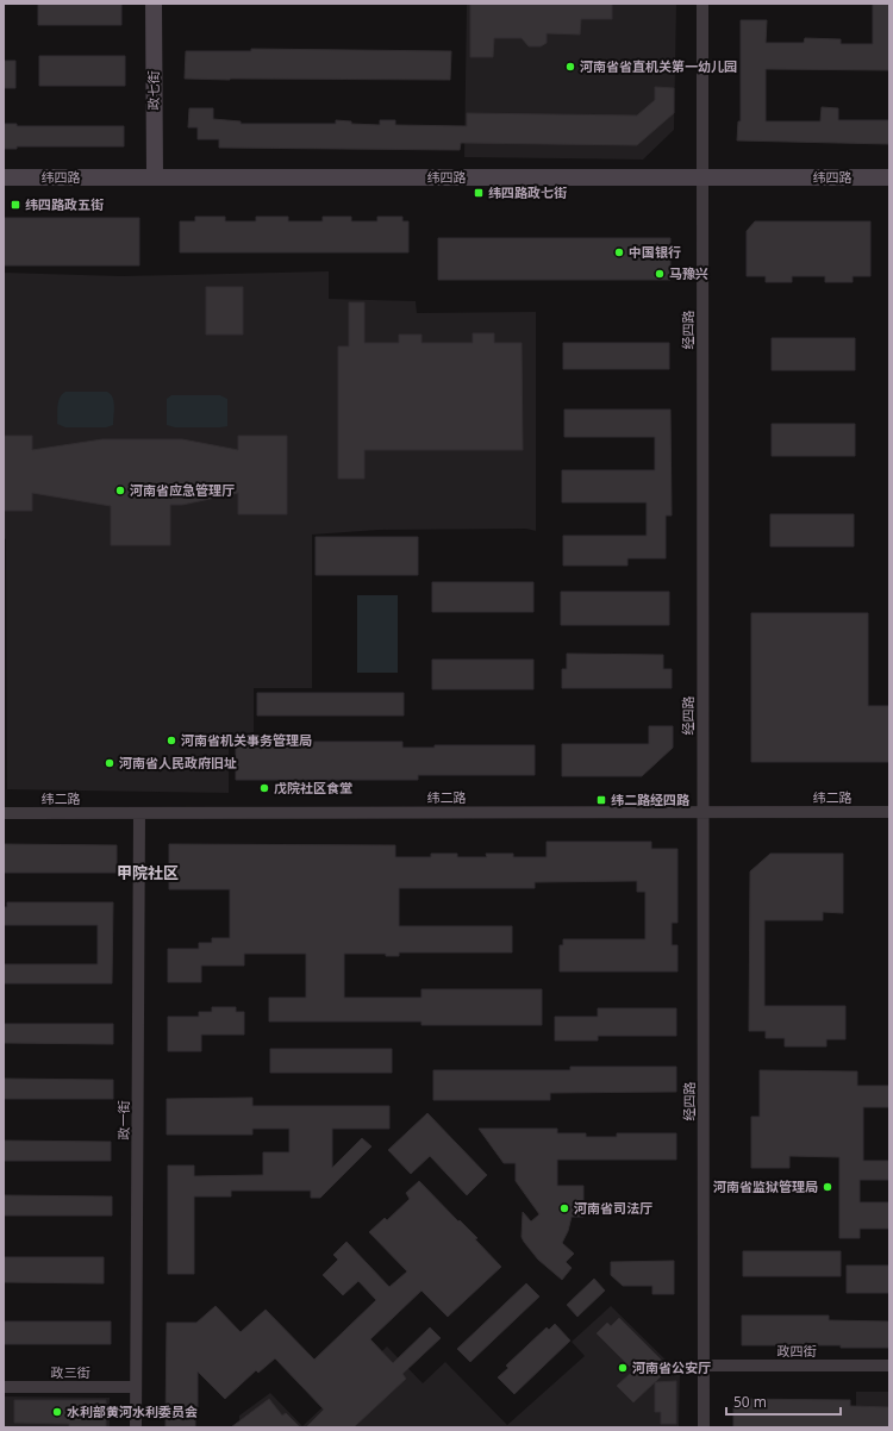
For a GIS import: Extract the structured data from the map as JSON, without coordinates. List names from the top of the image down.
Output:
{
  "streets": {
    "street": [
      "政七街",
      "纬四路",
      "经四路",
      "纬二路",
      "政一街",
      "政四街",
      "政三街"
    ]
  },
  "crossings": [
    ["政七街", "纬四路"],
    ["纬四路", "经四路"],
    ["经四路", "纬二路"],
    ["经四路", "政四街"],
    ["纬二路", "政一街"],
    ["政一街", "政三街"]
  ],
  "districts": ["甲院社区"],
  "places": {
    "other": [
      "河南省省直机关第一幼儿园",
      "中国银行",
      "马豫兴",
      "河南省应急管理厅",
      "河南省机关事务管理局",
      "河南省人民政府旧址",
      "戊院社区食堂",
      "河南省监狱管理局",
      "河南省司法厅",
      "河南省公安厅",
      "水利部黄河水利委员会"
    ],
    "transit": ["纬四路政七街", "纬四路政五街", "纬二路经四路"]
  },
  "scale_bar": "50 m"
}
